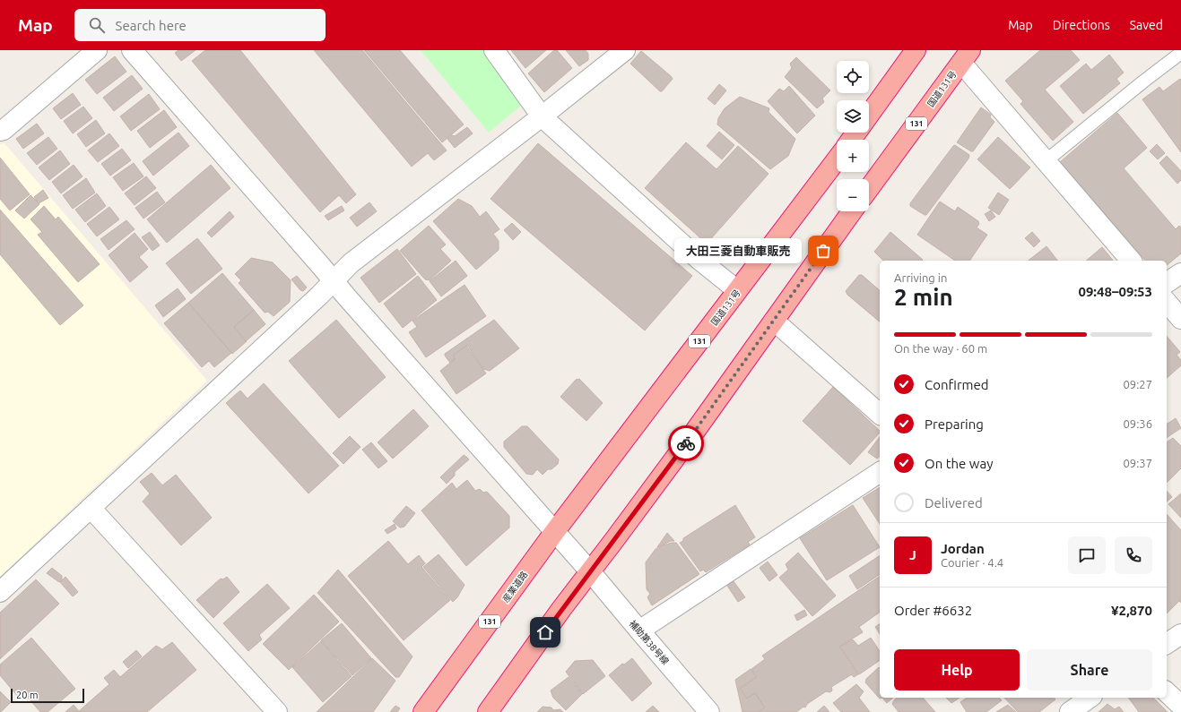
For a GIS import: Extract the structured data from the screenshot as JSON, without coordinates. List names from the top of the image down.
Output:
{
  "streets": {
    "highway": ["国道131号", "131", "産業道路"],
    "street": ["補助第38号線"]
  },
  "crossings": [
    ["国道131号", "産業道路"],
    ["国道131号", "補助第38号線"],
    ["産業道路", "補助第38号線"]
  ],
  "places": ["大田三菱自動車販売"],
  "scale_bar": "20 m",
  "page": {
    "header": "Map",
    "search": "Search here",
    "nav": ["Map", "Directions", "Saved"],
    "map_buttons": ["+", "−"],
    "bubble": "大田三菱自動車販売",
    "heading": ["2 min", "Arriving in", "09:48–09:53"],
    "panel": [
      "Jordan",
      "Courier · 4.4",
      "Order #6632",
      "¥2,870"
    ],
    "bar": "On the way · 60 m",
    "list": [
      ["Confirmed", "09:27"],
      ["Preparing", "09:36"],
      ["On the way", "09:37"],
      "Delivered"
    ],
    "round": "J",
    "buttons": ["Help", "Share"],
    "scale": "20 m"
  }
}
